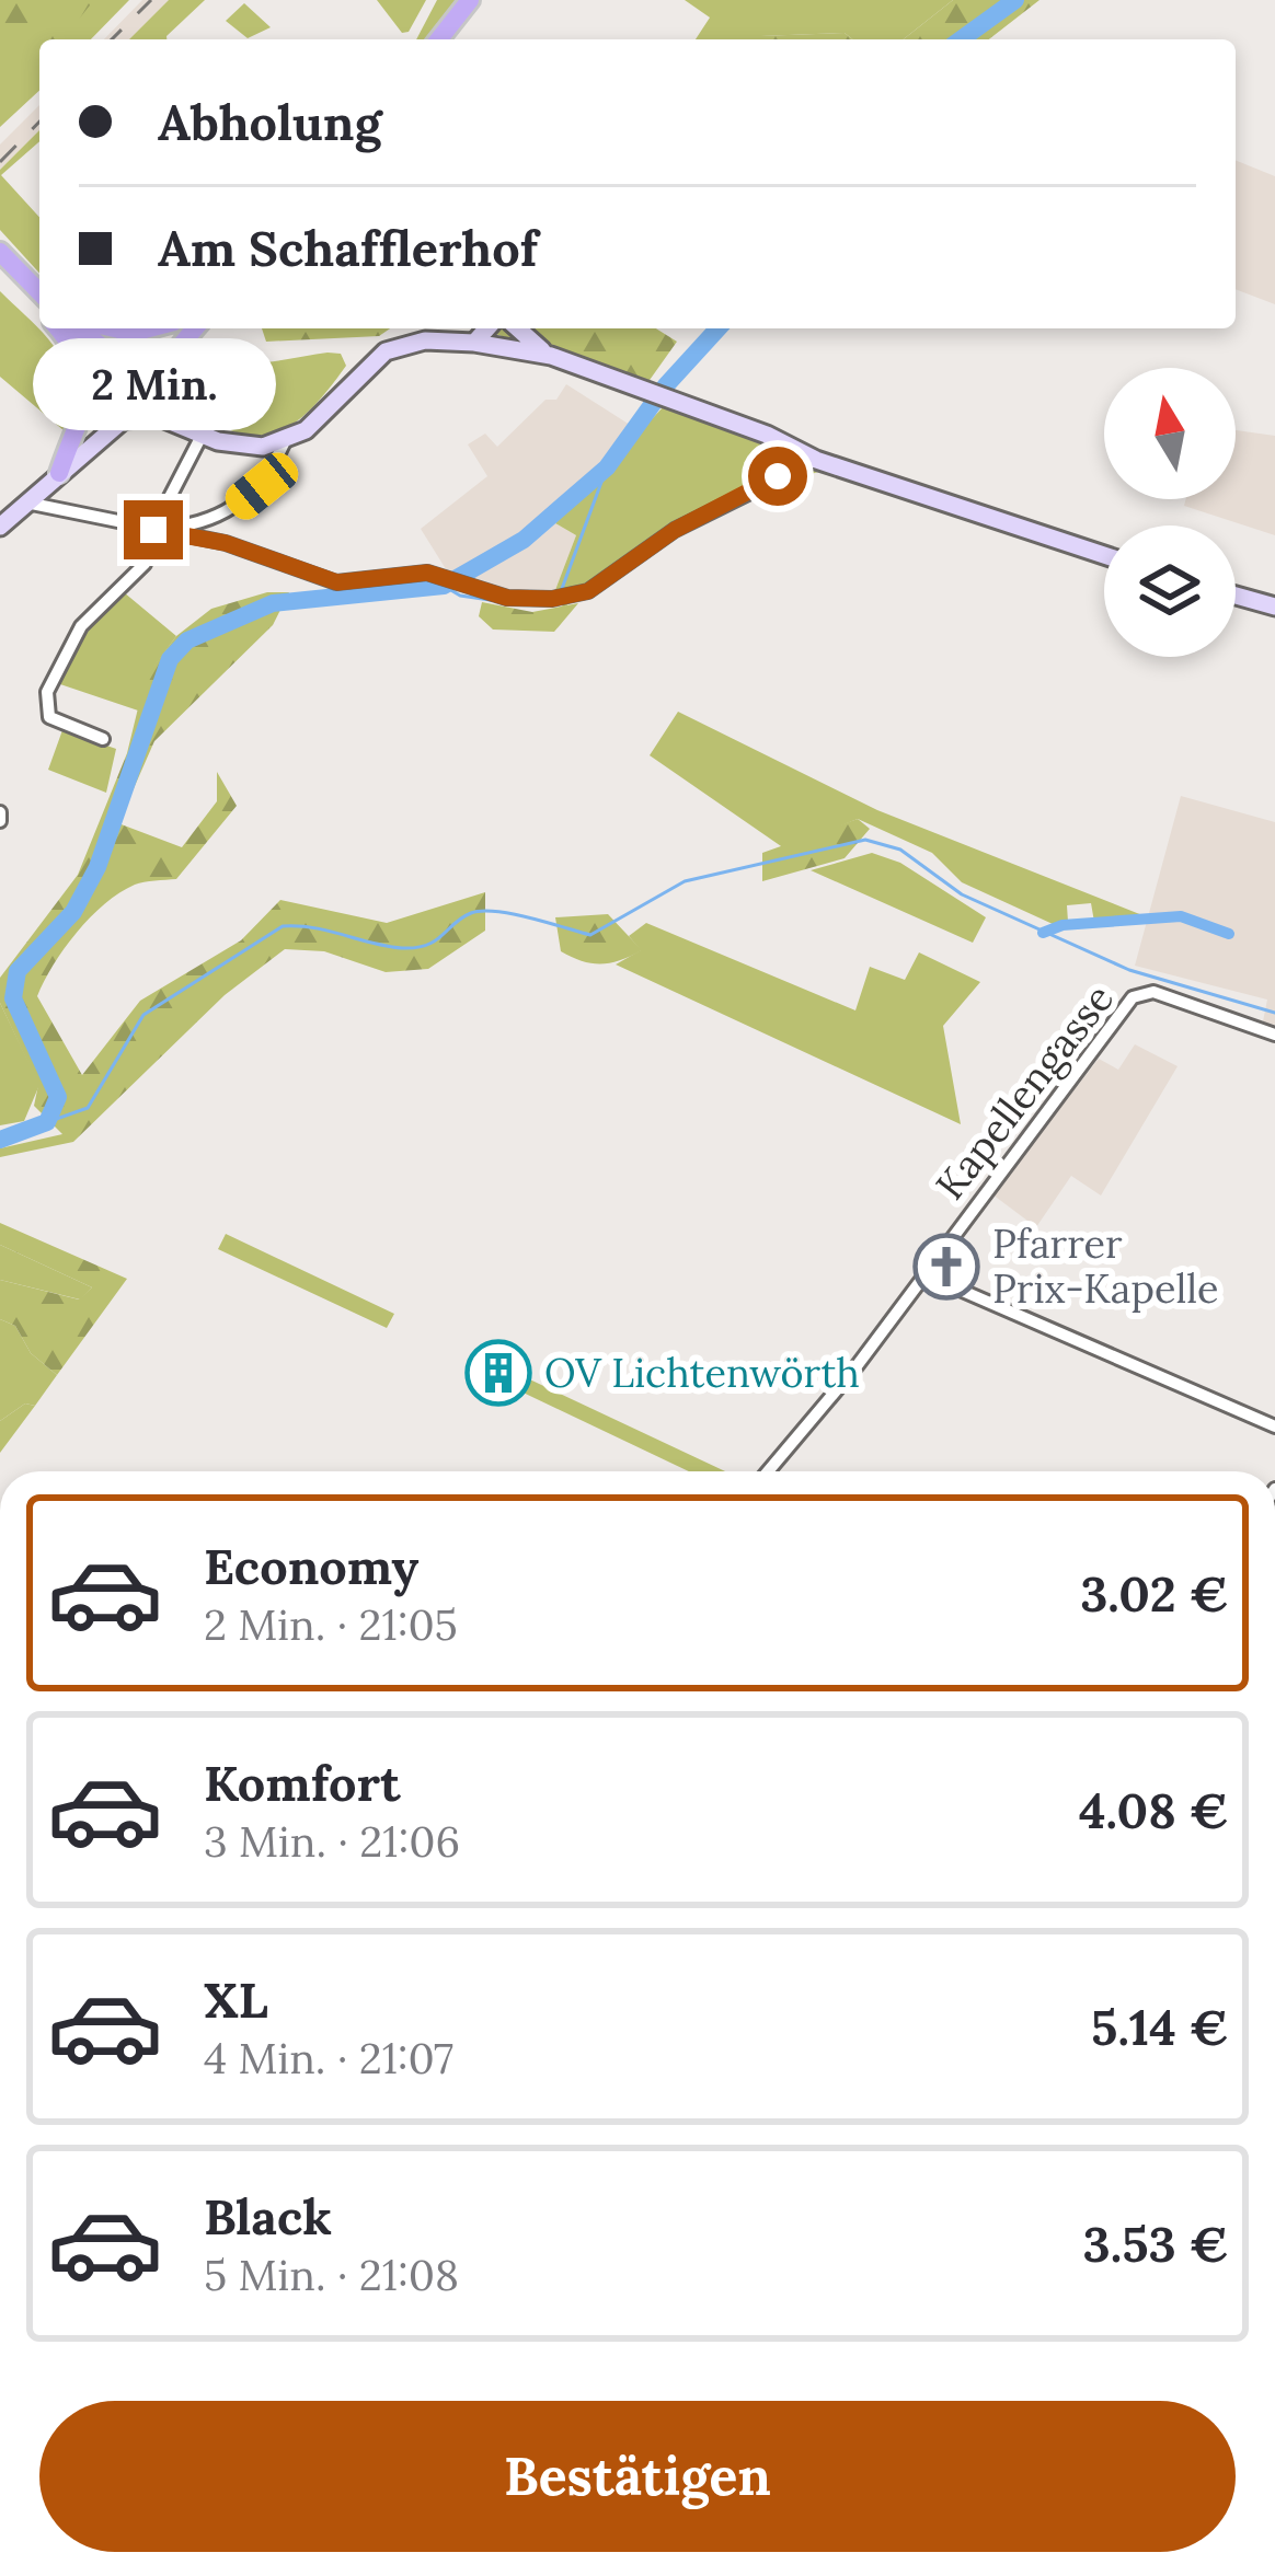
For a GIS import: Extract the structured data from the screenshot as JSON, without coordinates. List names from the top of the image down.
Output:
{
  "streets": {
    "street": ["Kapellengasse"]
  },
  "places": {
    "church": ["Pfarrer Prix-Kapelle"],
    "building": ["OV Lichtenwörth"]
  },
  "north": "top",
  "page": {
    "banner": ["Abholung", "Am Schafflerhof"],
    "bubble": "2 Min.",
    "list": [
      {
        "name": "Economy",
        "note": "2 Min. · 21:05",
        "value": "3.02 €"
      },
      {
        "name": "Komfort",
        "note": "3 Min. · 21:06",
        "value": "4.08 €"
      },
      {
        "name": "XL",
        "note": "4 Min. · 21:07",
        "value": "5.14 €"
      },
      {
        "name": "Black",
        "note": "5 Min. · 21:08",
        "value": "3.53 €"
      }
    ],
    "buttons": "Bestätigen"
  }
}
